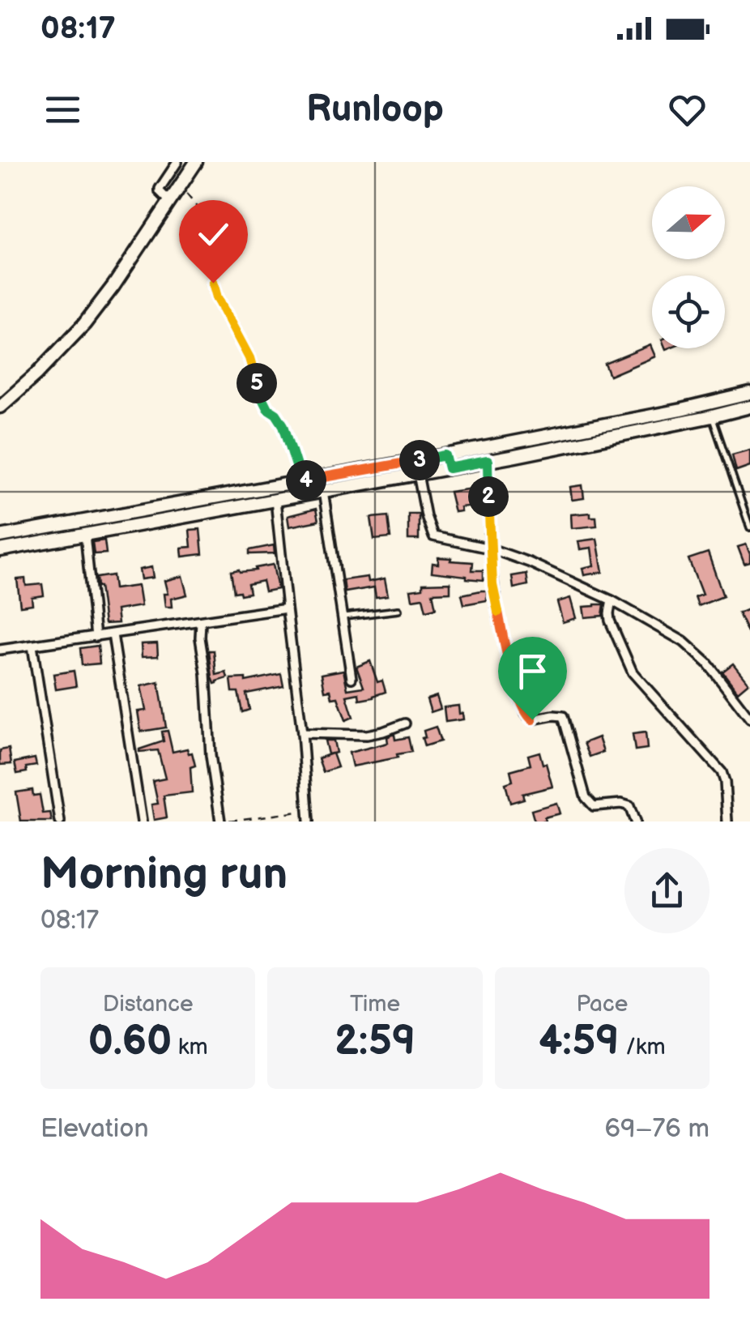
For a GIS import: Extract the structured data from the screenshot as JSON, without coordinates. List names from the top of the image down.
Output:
{
  "north": "right",
  "page": {
    "status": "08:17",
    "header": "Runloop",
    "pins": [
      "5",
      "3",
      "4",
      "2"
    ],
    "heading": ["Morning run", "08:17"],
    "stats": [
      ["Distance", "0.60 km"],
      ["Time", "2:59"],
      ["Pace", "4:59 /km"]
    ],
    "chart": ["Elevation", "69–76 m"]
  }
}
